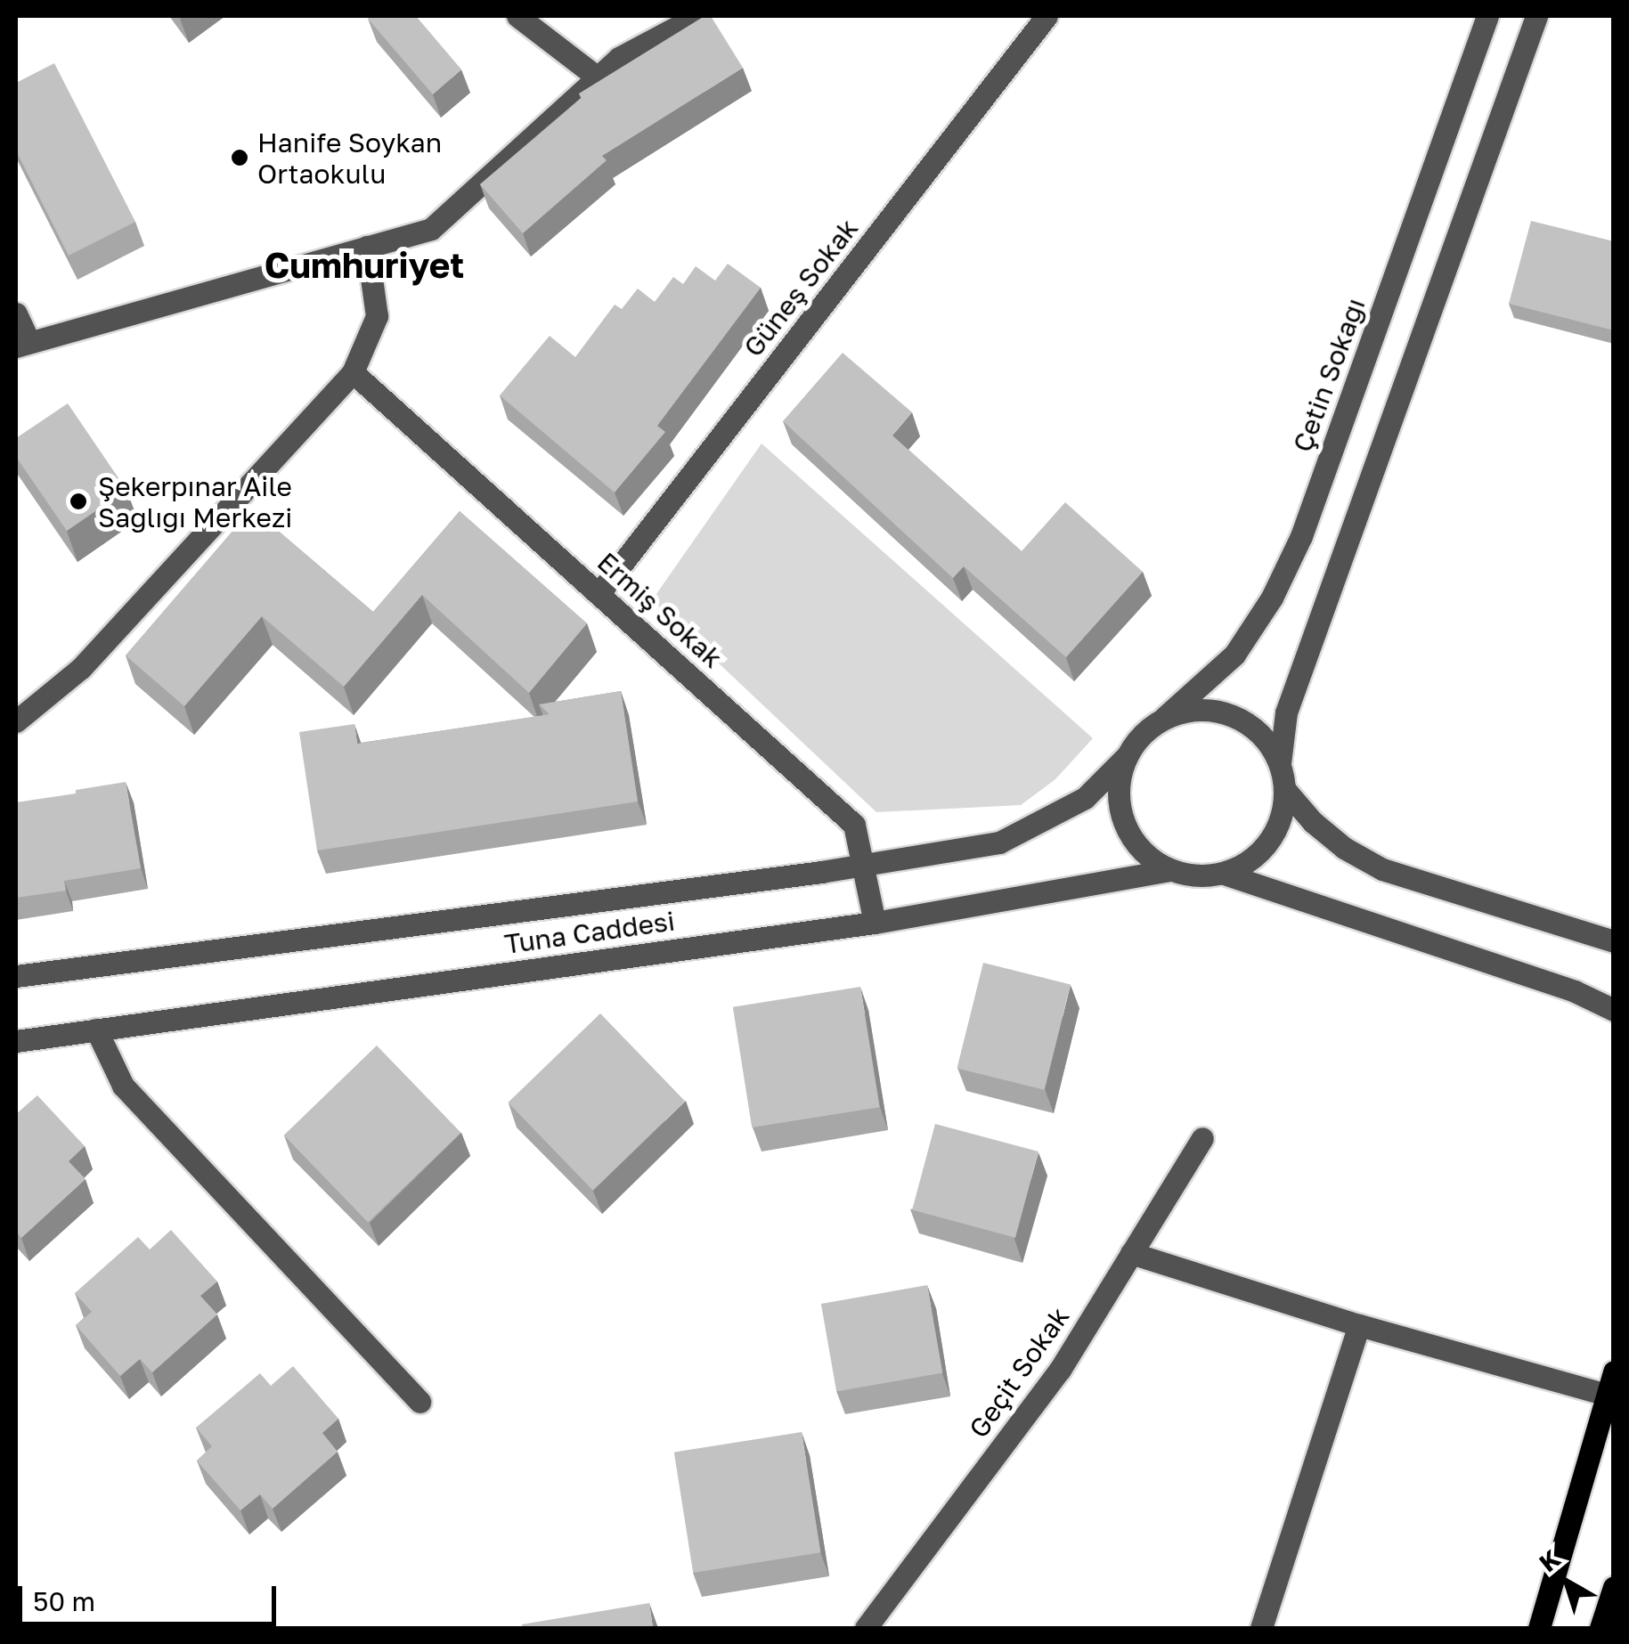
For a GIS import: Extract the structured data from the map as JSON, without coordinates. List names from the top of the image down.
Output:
{
  "streets": {
    "street": [
      "Güneş Sokak",
      "Çetin Sokağı",
      "Ermiş Sokak",
      "Tuna Caddesi",
      "Geçit Sokak"
    ]
  },
  "crossings": [
    ["Güneş Sokak", "Ermiş Sokak"],
    ["Çetin Sokağı", "Tuna Caddesi"],
    ["Ermiş Sokak", "Tuna Caddesi"]
  ],
  "districts": ["Cumhuriyet"],
  "places": ["Hanife Soykan Ortaokulu", "Şekerpınar Aile Sağlığı Merkezi"],
  "scale_bar": "50 m",
  "north": "top left"
}
